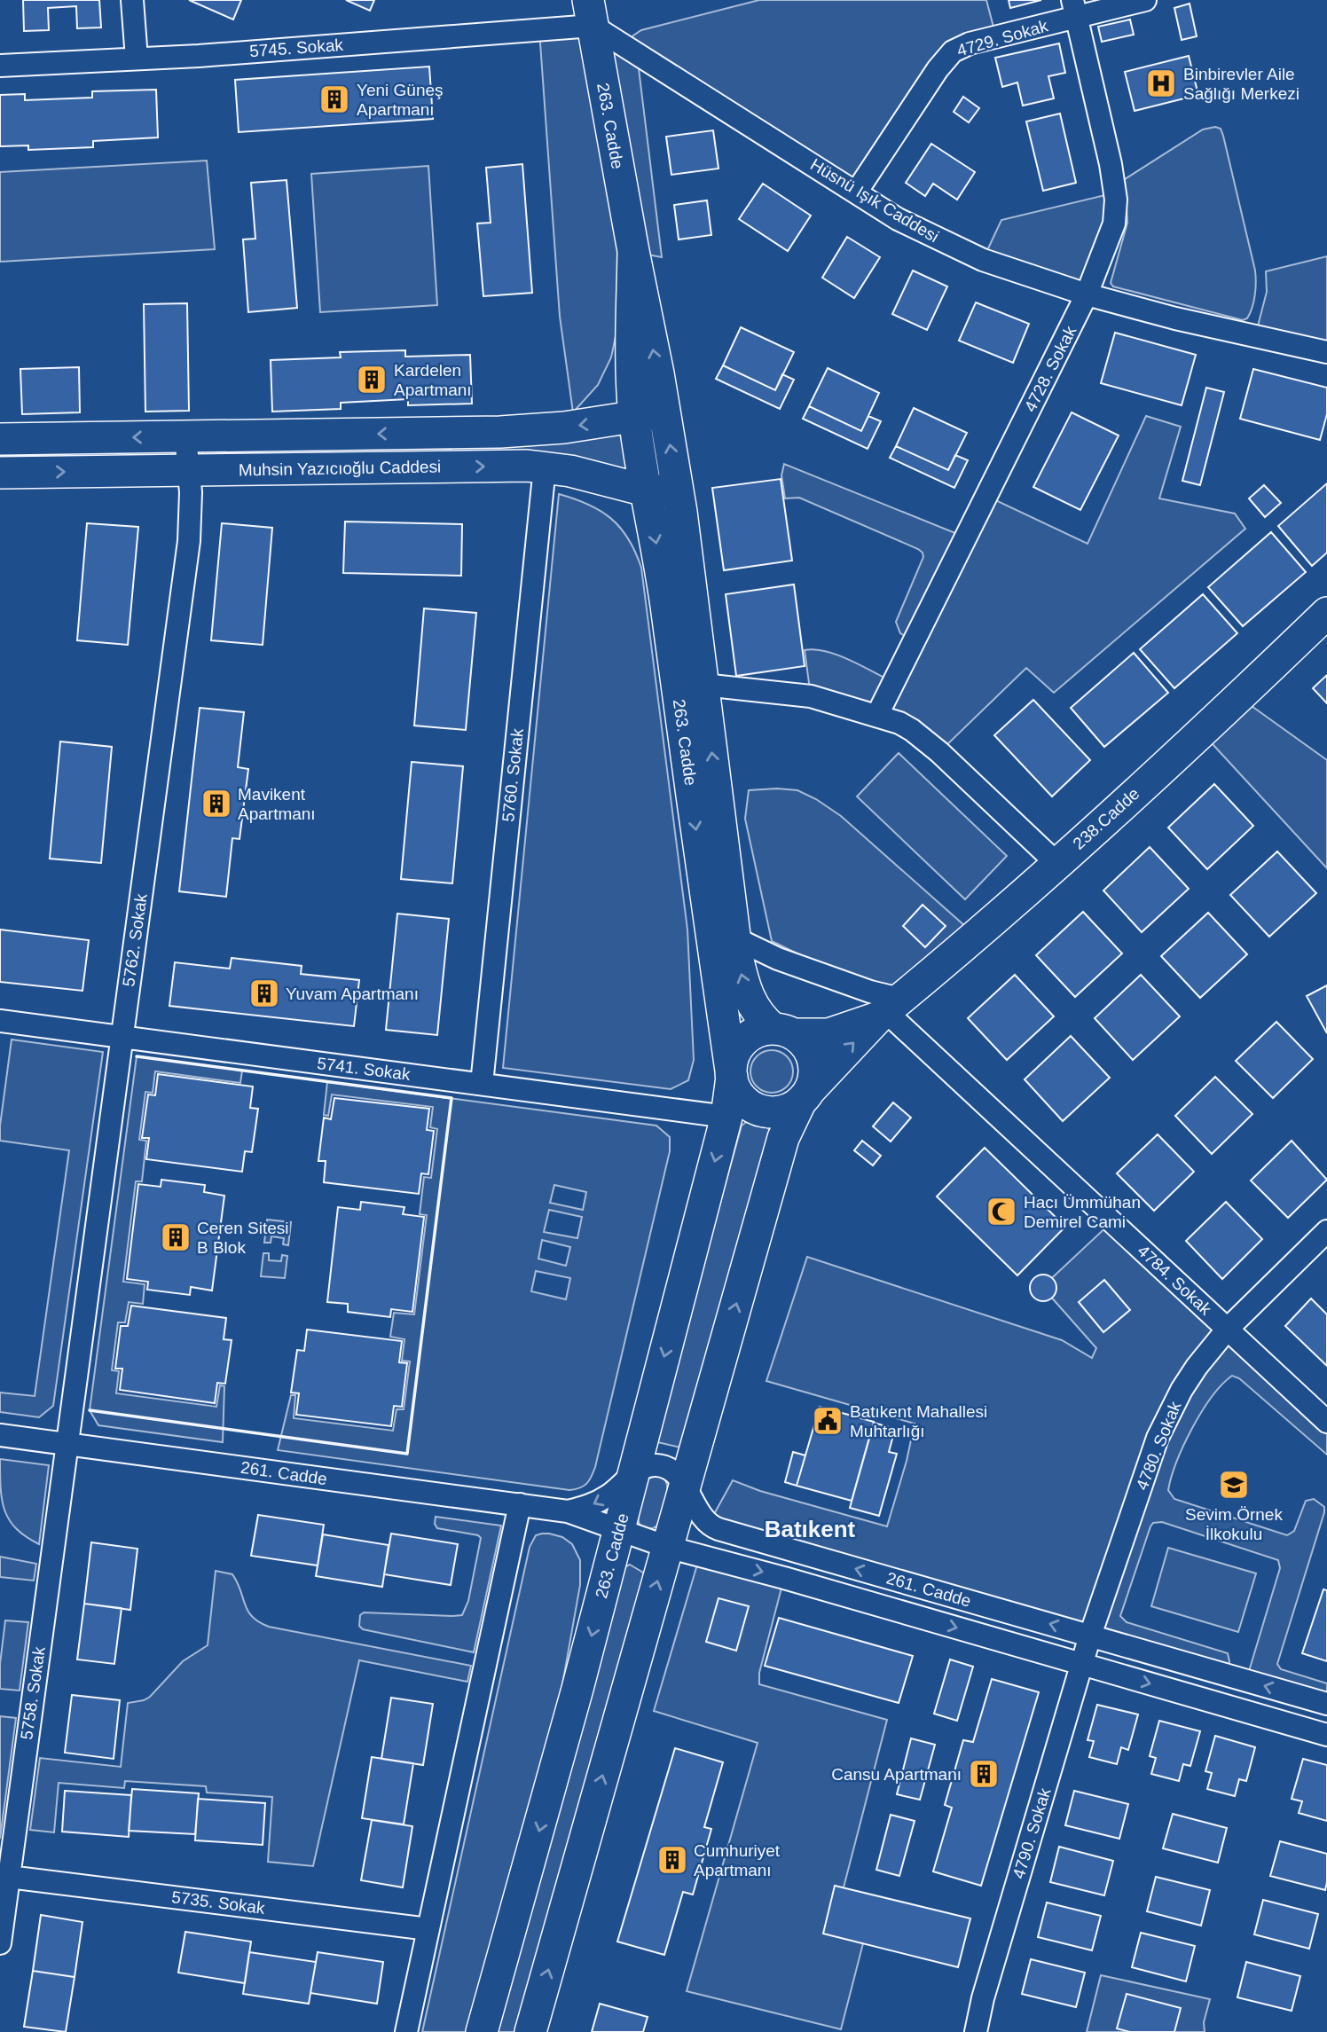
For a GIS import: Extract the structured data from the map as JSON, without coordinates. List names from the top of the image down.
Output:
{
  "streets": {
    "main road": ["263. Cadde", "Muhsin Yazıcıoğlu Caddesi", "238.Cadde"],
    "street": [
      "4729. Sokak",
      "5745. Sokak",
      "Hüsnü Işık Caddesi",
      "4728. Sokak",
      "5760. Sokak",
      "5762. Sokak",
      "5741. Sokak",
      "4784. Sokak",
      "4780. Sokak",
      "261. Cadde",
      "5758. Sokak",
      "4790. Sokak",
      "5735. Sokak"
    ]
  },
  "crossings": [
    ["4729. Sokak", "Hüsnü Işık Caddesi"],
    ["4729. Sokak", "4728. Sokak"],
    ["5745. Sokak", "263. Cadde"],
    ["5745. Sokak", "Hüsnü Işık Caddesi"],
    ["263. Cadde", "Hüsnü Işık Caddesi"],
    ["263. Cadde", "Muhsin Yazıcıoğlu Caddesi"],
    ["263. Cadde", "238.Cadde"],
    ["263. Cadde", "5741. Sokak"],
    ["263. Cadde", "261. Cadde"],
    ["Hüsnü Işık Caddesi", "4728. Sokak"],
    ["Muhsin Yazıcıoğlu Caddesi", "5760. Sokak"],
    ["Muhsin Yazıcıoğlu Caddesi", "5762. Sokak"],
    ["5760. Sokak", "5741. Sokak"],
    ["238.Cadde", "4784. Sokak"],
    ["5762. Sokak", "5741. Sokak"],
    ["5762. Sokak", "261. Cadde"],
    ["5762. Sokak", "5758. Sokak"],
    ["4784. Sokak", "4780. Sokak"],
    ["4780. Sokak", "261. Cadde"],
    ["4780. Sokak", "4790. Sokak"],
    ["261. Cadde", "5758. Sokak"],
    ["261. Cadde", "4790. Sokak"],
    ["5758. Sokak", "5735. Sokak"]
  ],
  "districts": ["Batıkent"],
  "places": {
    "hospital": ["Binbirevler Aile Sağlığı Merkezi"],
    "building": [
      "Yeni Güneş Apartmanı",
      "Kardelen Apartmanı",
      "Mavikent Apartmanı",
      "Yuvam Apartmanı",
      "Ceren Sitesi B Blok",
      "Cansu Apartmanı",
      "Cumhuriyet Apartmanı"
    ],
    "mosque": ["Hacı Ümmühan Demirel Cami"],
    "public building": ["Batıkent Mahallesi Muhtarlığı"],
    "school or university": ["Sevim Örnek İlkokulu"]
  }
}
